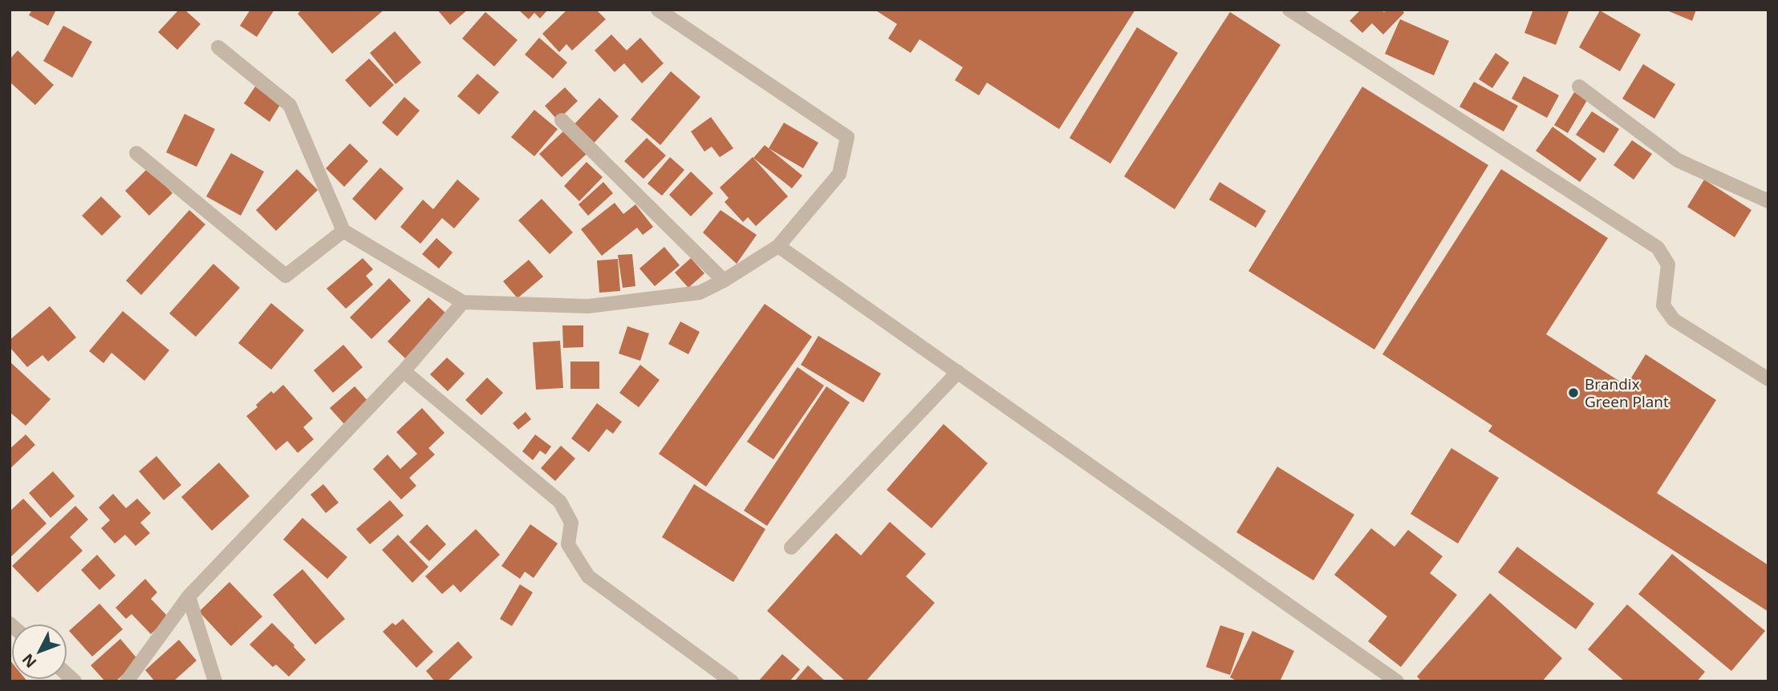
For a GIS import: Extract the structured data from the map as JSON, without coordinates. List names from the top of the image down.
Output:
{
  "places": ["Brandix Green Plant"],
  "north": "bottom left"
}
